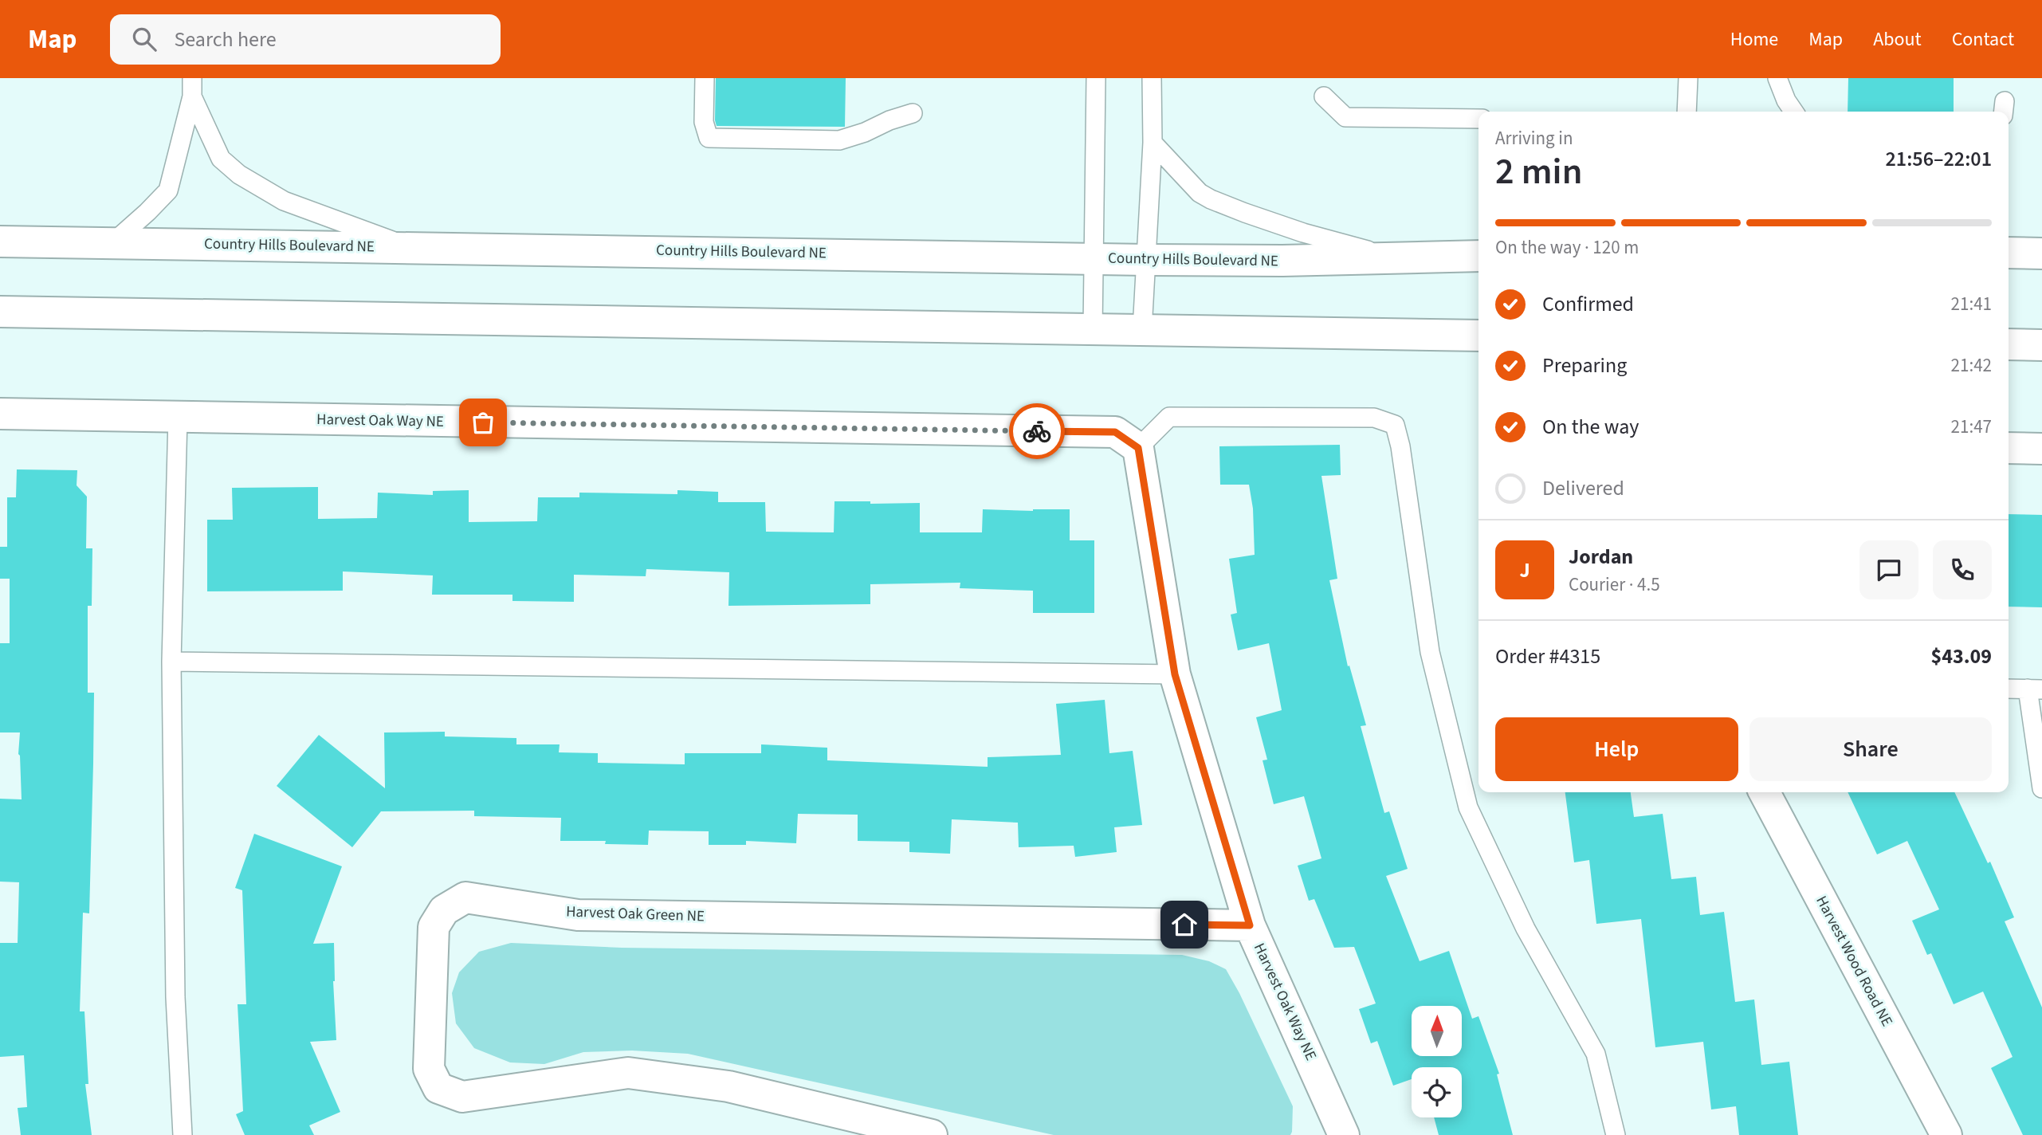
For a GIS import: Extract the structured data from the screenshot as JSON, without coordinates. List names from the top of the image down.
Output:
{
  "streets": {
    "street": [
      "Country Hills Boulevard NE",
      "Harvest Oak Way NE",
      "Harvest Oak Green NE",
      "Harvest Wood Road NE"
    ]
  },
  "crossings": [
    ["Harvest Oak Way NE", "Harvest Oak Green NE"]
  ],
  "north": "top",
  "page": {
    "header": "Map",
    "search": "Search here",
    "nav": [
      "Home",
      "Map",
      "About",
      "Contact"
    ],
    "heading": ["2 min", "Arriving in", "21:56–22:01"],
    "panel": [
      "Jordan",
      "Courier · 4.5",
      "Order #4315",
      "$43.09"
    ],
    "bar": "On the way · 120 m",
    "list": [
      ["Confirmed", "21:41"],
      ["Preparing", "21:42"],
      ["On the way", "21:47"],
      "Delivered"
    ],
    "round": "J",
    "buttons": ["Help", "Share"]
  }
}
